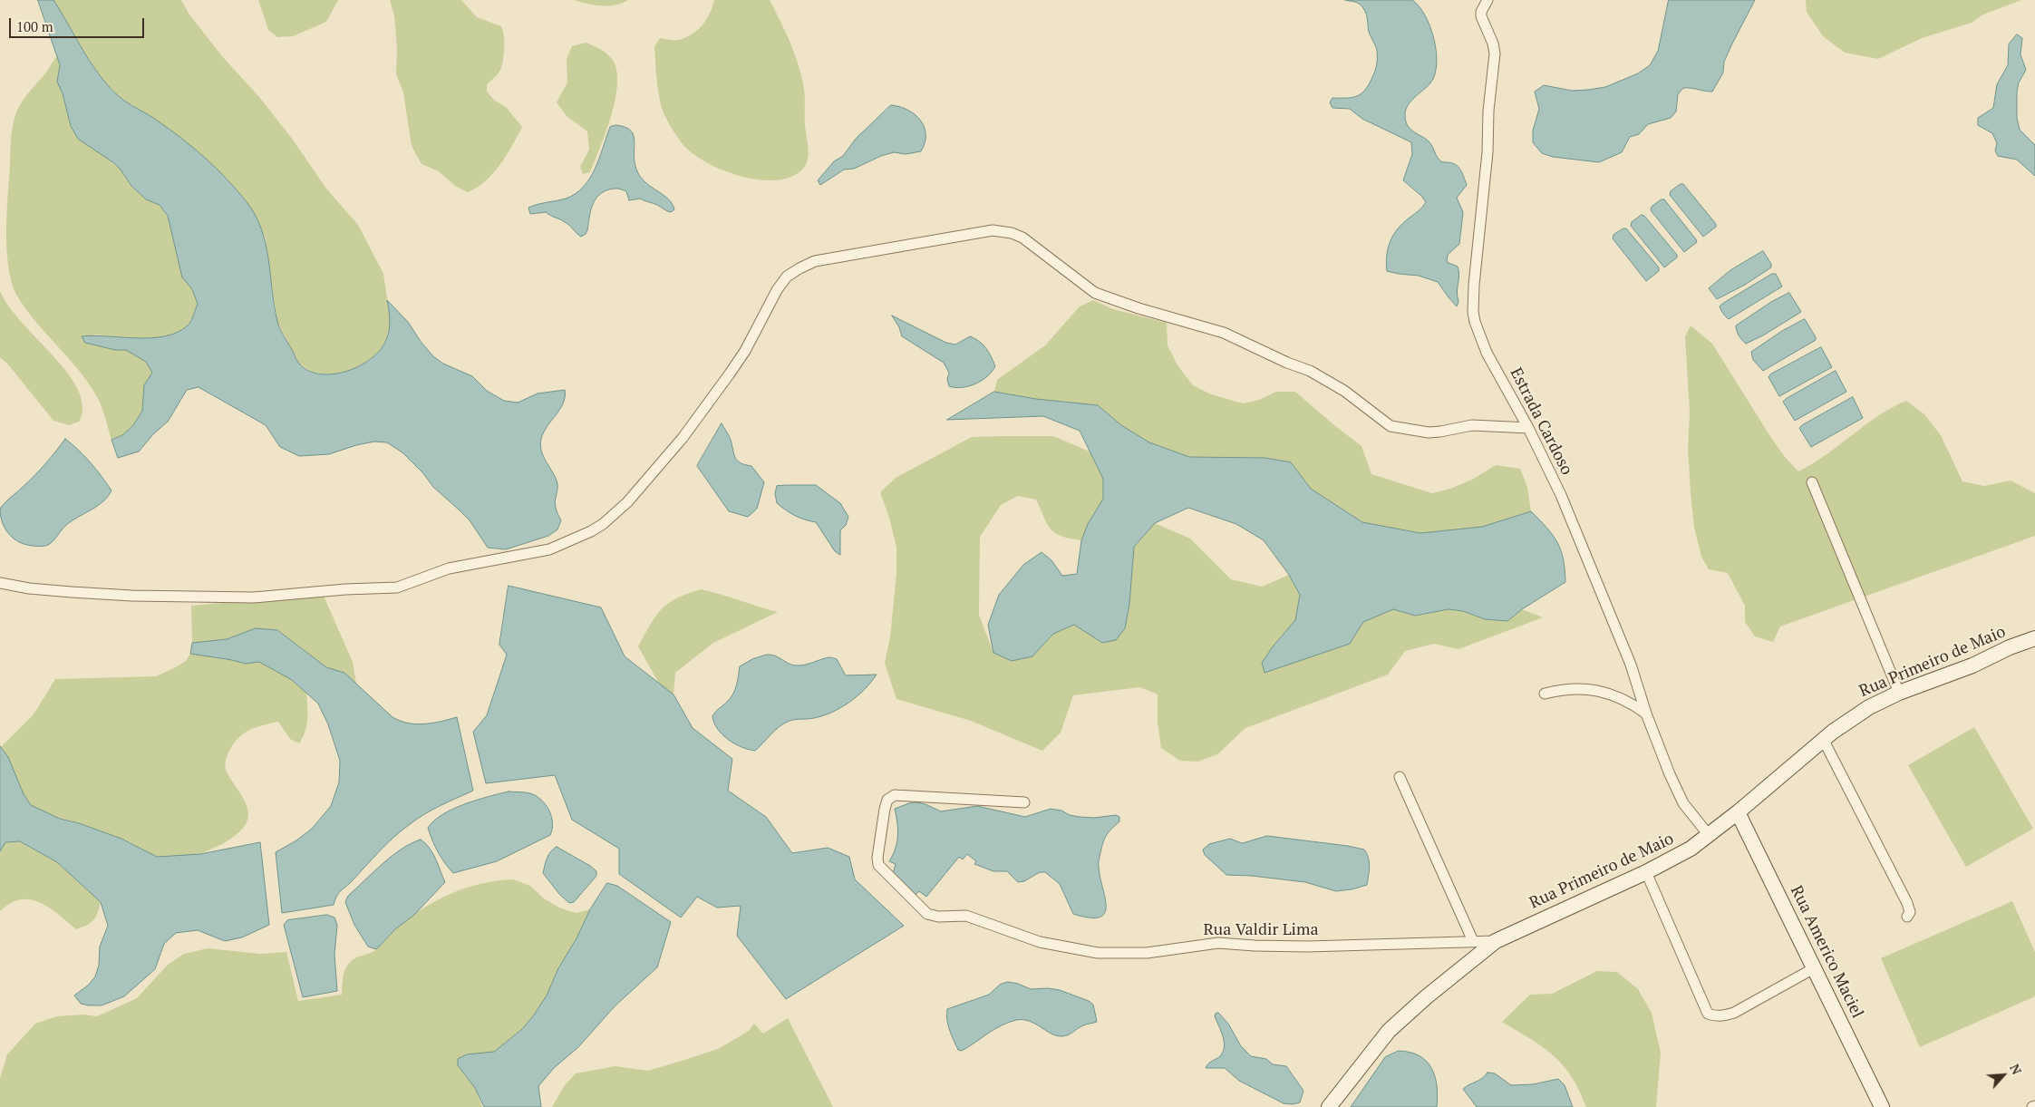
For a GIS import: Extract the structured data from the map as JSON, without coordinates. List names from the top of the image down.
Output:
{
  "streets": {
    "main road": ["Rua Primeiro de Maio", "Rua Americo Maciel"],
    "street": ["Estrada Cardoso", "Rua Valdir Lima"]
  },
  "crossings": [
    ["Estrada Cardoso", "Rua Primeiro de Maio"],
    ["Rua Primeiro de Maio", "Rua Valdir Lima"],
    ["Rua Primeiro de Maio", "Rua Americo Maciel"]
  ],
  "scale_bar": "100 m",
  "north": "top right"
}
